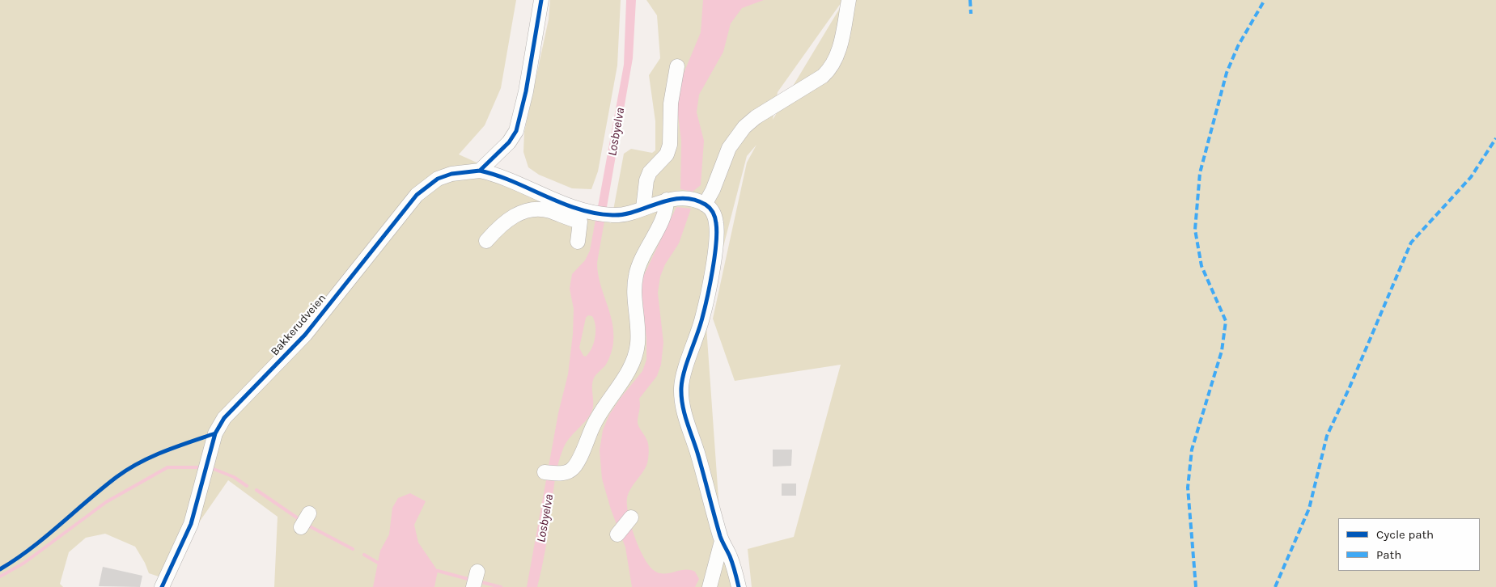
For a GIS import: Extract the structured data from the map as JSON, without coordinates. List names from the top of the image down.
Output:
{
  "streets": {
    "street": ["Bakkerudveien"]
  },
  "water": ["Losbyelva"],
  "legend": ["Cycle path", "Path"]
}
